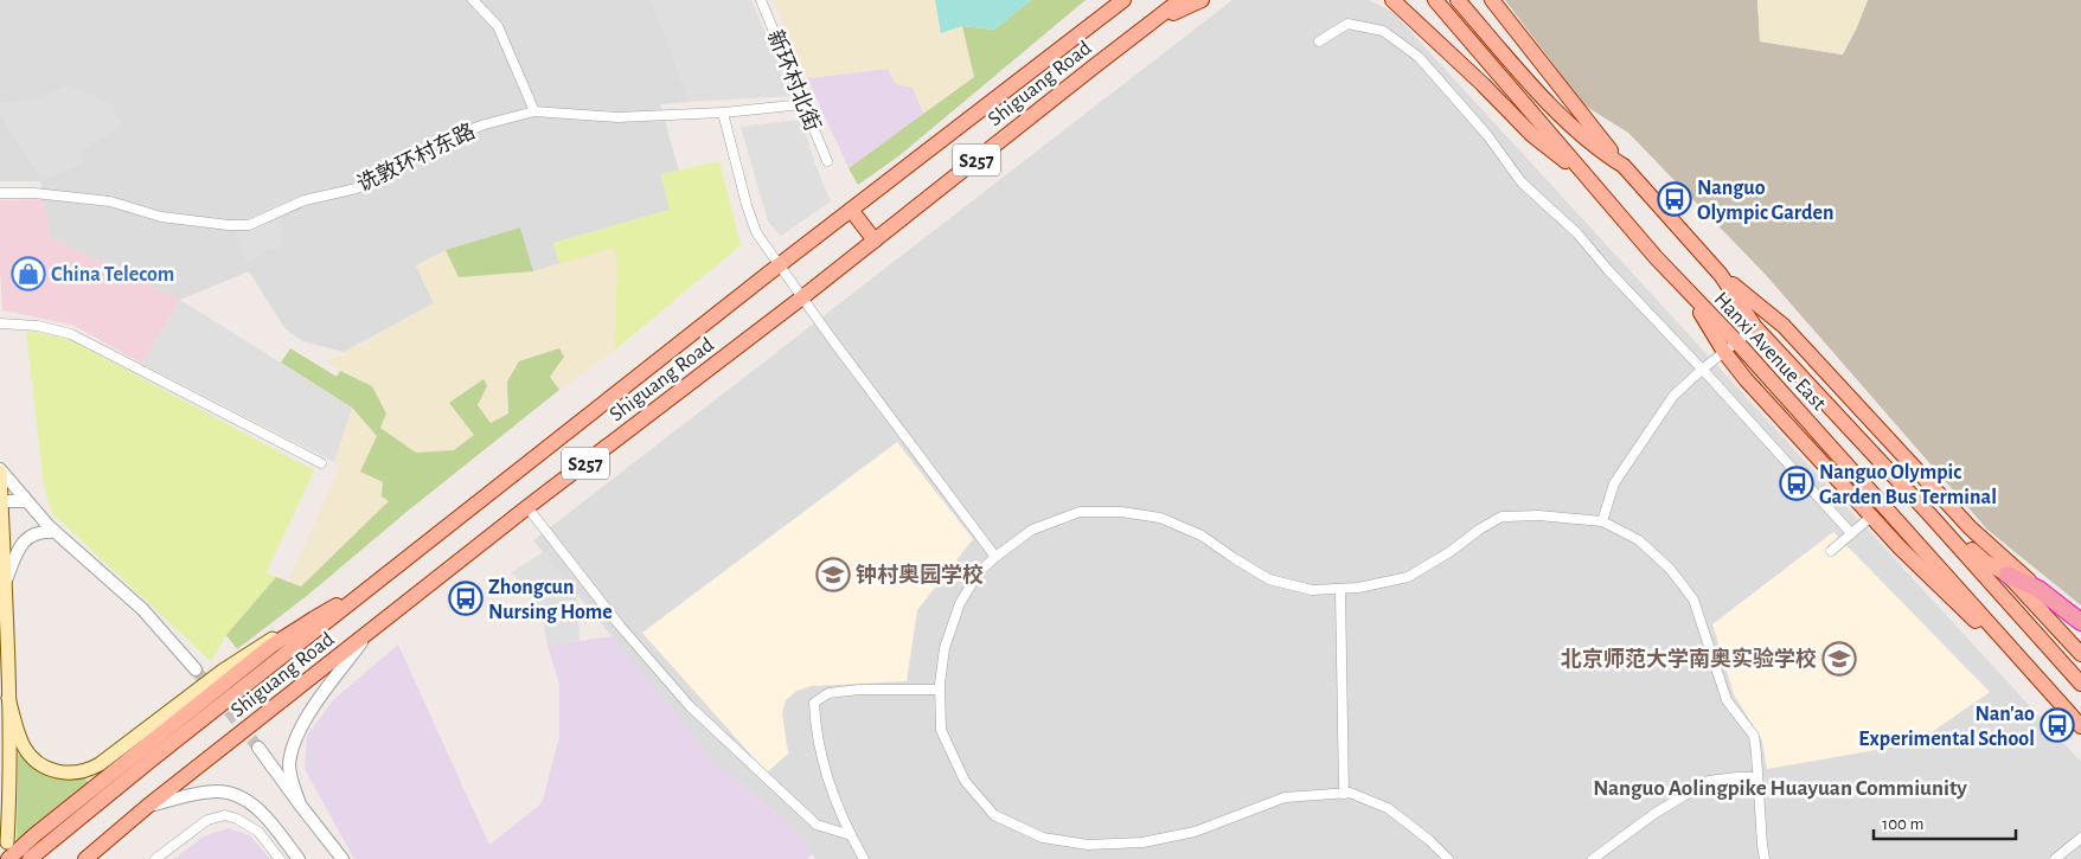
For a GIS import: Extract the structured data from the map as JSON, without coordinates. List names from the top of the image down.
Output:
{
  "streets": {
    "main road": ["Shiguang Road", "S257", "Hanxi Avenue East"],
    "street": ["新环村北街", "诜敦环村东路"]
  },
  "crossings": [
    ["新环村北街", "诜敦环村东路"]
  ],
  "districts": ["Nanguo Aolingpike Huayuan Commiunity"],
  "places": {
    "bus stop": [
      "Nanguo Olympic Garden",
      "Nanguo Olympic Garden Bus Terminal",
      "Zhongcun Nursing Home",
      "Nan'ao Experimental School"
    ],
    "shop": ["China Telecom"],
    "school or university": ["钟村奥园学校", "北京师范大学南奥实验学校"]
  },
  "scale_bar": "100 m"
}
